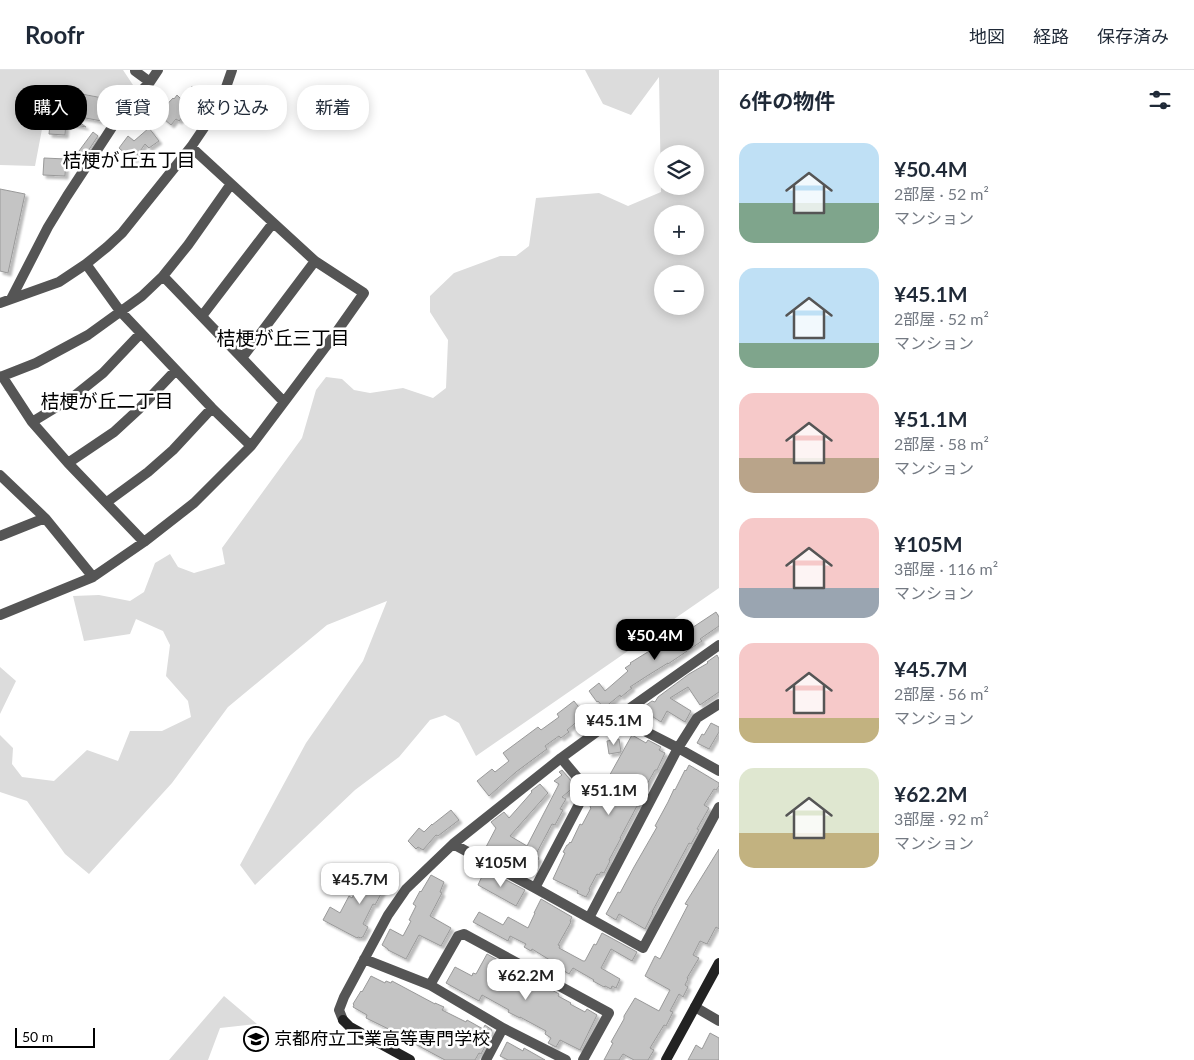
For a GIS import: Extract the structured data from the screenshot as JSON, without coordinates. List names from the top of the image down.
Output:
{
  "districts": ["桔梗が丘五丁目", "桔梗が丘三丁目", "桔梗が丘二丁目"],
  "places": {
    "school or university": ["京都府立工業高等専門学校"]
  },
  "scale_bar": "50 m",
  "page": {
    "header": "Roofr",
    "nav": ["地図", "経路", "保存済み"],
    "heading": "6件の物件",
    "chip": [
      "購入",
      "賃貸",
      "絞り込み",
      "新着"
    ],
    "list": [
      {
        "name": "¥50.4M",
        "note": "2部屋 · 52 m² · マンション"
      },
      {
        "name": "¥45.1M",
        "note": "2部屋 · 52 m² · マンション"
      },
      {
        "name": "¥51.1M",
        "note": "2部屋 · 58 m² · マンション"
      },
      {
        "name": "¥105M",
        "note": "3部屋 · 116 m² · マンション"
      },
      {
        "name": "¥45.7M",
        "note": "2部屋 · 56 m² · マンション"
      },
      {
        "name": "¥62.2M",
        "note": "3部屋 · 92 m² · マンション"
      }
    ],
    "map_buttons": ["+", "−"],
    "price": [
      "¥50.4M",
      "¥45.1M",
      "¥51.1M",
      "¥105M",
      "¥45.7M",
      "¥62.2M"
    ],
    "scale": "50 m"
  }
}
